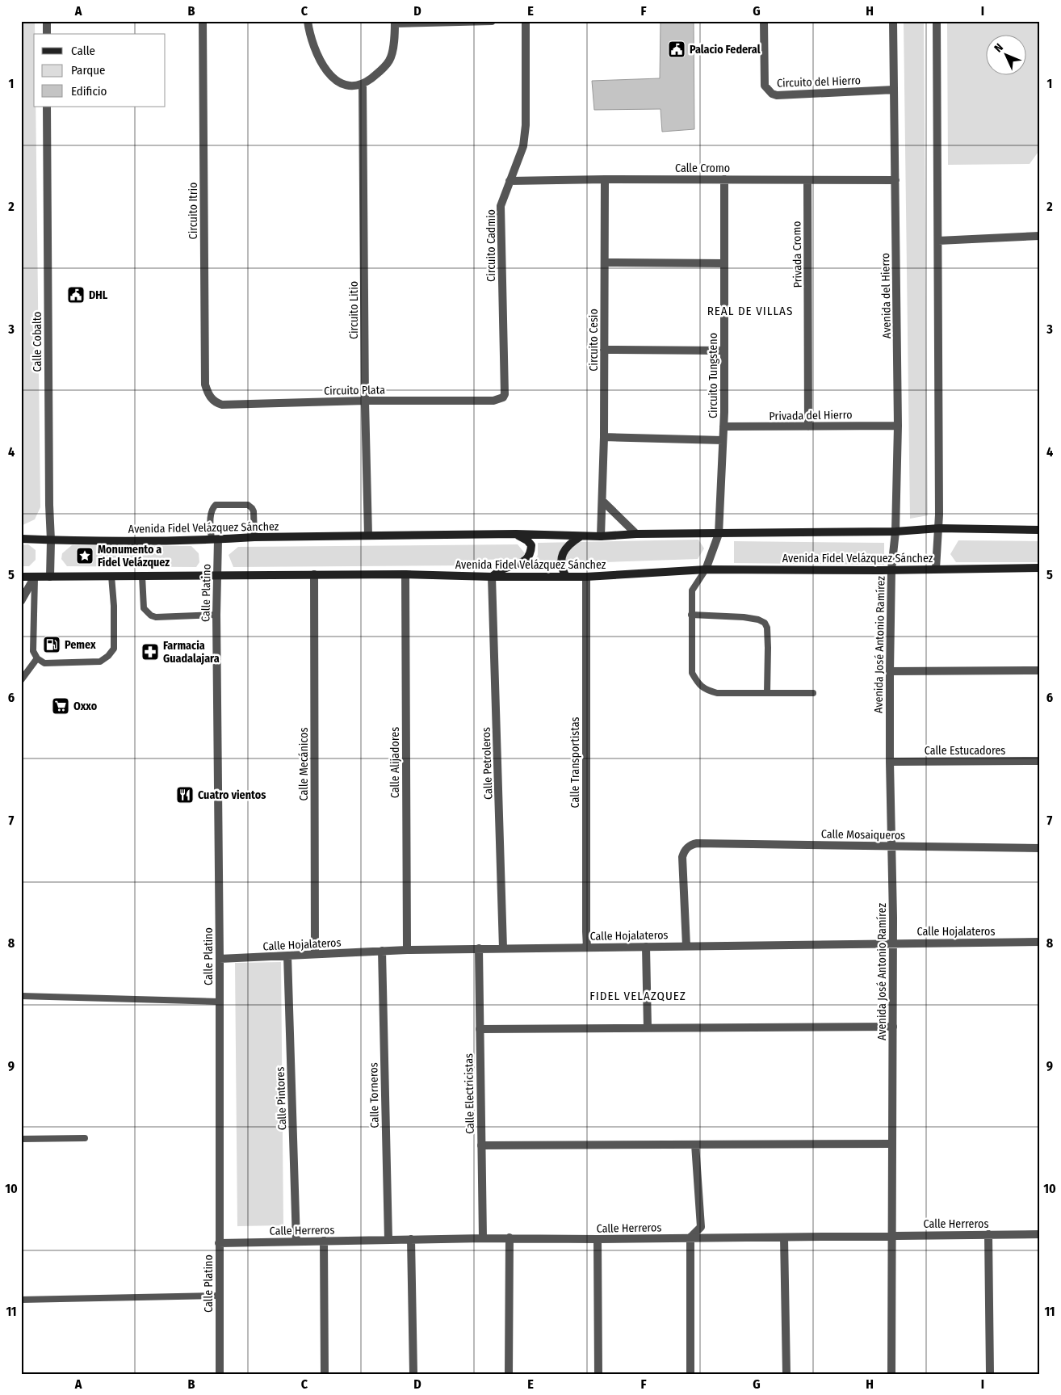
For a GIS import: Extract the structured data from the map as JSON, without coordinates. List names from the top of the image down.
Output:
{
  "streets": {
    "main road": ["Avenida Fidel Velázquez Sánchez"],
    "street": [
      "Circuito del Hierro",
      "Calle Cromo",
      "Circuito Itrio",
      "Circuito Cadmio",
      "Privada Cromo",
      "Avenida del Hierro",
      "Circuito Litio",
      "Circuito Cesio",
      "Calle Cobalto",
      "Circuito Tungsteno",
      "Circuito Plata",
      "Privada del Hierro",
      "Calle Platino",
      "Avenida José Antonio Ramírez",
      "Calle Estucadores",
      "Calle Alijadores",
      "Calle Transportistas",
      "Calle Petroleros",
      "Calle Mecánicos",
      "Calle Mosaiqueros",
      "Calle Hojalateros",
      "Calle Electricistas",
      "Calle Torneros",
      "Calle Pintores",
      "Calle Herreros"
    ]
  },
  "crossings": [
    ["Circuito del Hierro", "Avenida del Hierro"],
    ["Calle Cromo", "Circuito Cadmio"],
    ["Calle Cromo", "Privada Cromo"],
    ["Calle Cromo", "Avenida del Hierro"],
    ["Calle Cromo", "Circuito Cesio"],
    ["Calle Cromo", "Circuito Tungsteno"],
    ["Circuito Itrio", "Circuito Plata"],
    ["Circuito Cadmio", "Circuito Plata"],
    ["Privada Cromo", "Privada del Hierro"],
    ["Avenida del Hierro", "Privada del Hierro"],
    ["Avenida del Hierro", "Avenida Fidel Velázquez Sánchez"],
    ["Avenida del Hierro", "Avenida José Antonio Ramírez"],
    ["Circuito Litio", "Circuito Plata"],
    ["Circuito Litio", "Avenida Fidel Velázquez Sánchez"],
    ["Circuito Cesio", "Avenida Fidel Velázquez Sánchez"],
    ["Calle Cobalto", "Avenida Fidel Velázquez Sánchez"],
    ["Circuito Tungsteno", "Privada del Hierro"],
    ["Circuito Tungsteno", "Avenida Fidel Velázquez Sánchez"],
    ["Avenida Fidel Velázquez Sánchez", "Calle Platino"],
    ["Avenida Fidel Velázquez Sánchez", "Avenida José Antonio Ramírez"],
    ["Avenida Fidel Velázquez Sánchez", "Calle Alijadores"],
    ["Avenida Fidel Velázquez Sánchez", "Calle Transportistas"],
    ["Avenida Fidel Velázquez Sánchez", "Calle Petroleros"],
    ["Avenida Fidel Velázquez Sánchez", "Calle Mecánicos"],
    ["Calle Platino", "Calle Hojalateros"],
    ["Calle Platino", "Calle Herreros"],
    ["Avenida José Antonio Ramírez", "Calle Estucadores"],
    ["Avenida José Antonio Ramírez", "Calle Mosaiqueros"],
    ["Avenida José Antonio Ramírez", "Calle Hojalateros"],
    ["Avenida José Antonio Ramírez", "Calle Herreros"],
    ["Calle Alijadores", "Calle Hojalateros"],
    ["Calle Transportistas", "Calle Hojalateros"],
    ["Calle Petroleros", "Calle Hojalateros"],
    ["Calle Mecánicos", "Calle Hojalateros"],
    ["Calle Mosaiqueros", "Calle Hojalateros"],
    ["Calle Hojalateros", "Calle Electricistas"],
    ["Calle Hojalateros", "Calle Torneros"],
    ["Calle Hojalateros", "Calle Pintores"],
    ["Calle Electricistas", "Calle Herreros"],
    ["Calle Torneros", "Calle Herreros"],
    ["Calle Pintores", "Calle Herreros"]
  ],
  "districts": ["REAL DE VILLAS", "FIDEL VELAZQUEZ"],
  "places": {
    "public building": ["Palacio Federal", "DHL"],
    "place": ["Monumento a Fidel Velázquez"],
    "fuel station": ["Pemex"],
    "pharmacy": ["Farmacia Guadalajara"],
    "supermarket": ["Oxxo"],
    "restaurant": ["Cuatro vientos"]
  },
  "legend": ["Calle", "Parque", "Edificio"],
  "north": "top left",
  "grid": {
    "columns": [
      "A",
      "B",
      "C",
      "D",
      "E",
      "F",
      "G",
      "H",
      "I"
    ],
    "rows": [
      "1",
      "2",
      "3",
      "4",
      "5",
      "6",
      "7",
      "8",
      "9",
      "10",
      "11"
    ]
  }
}
